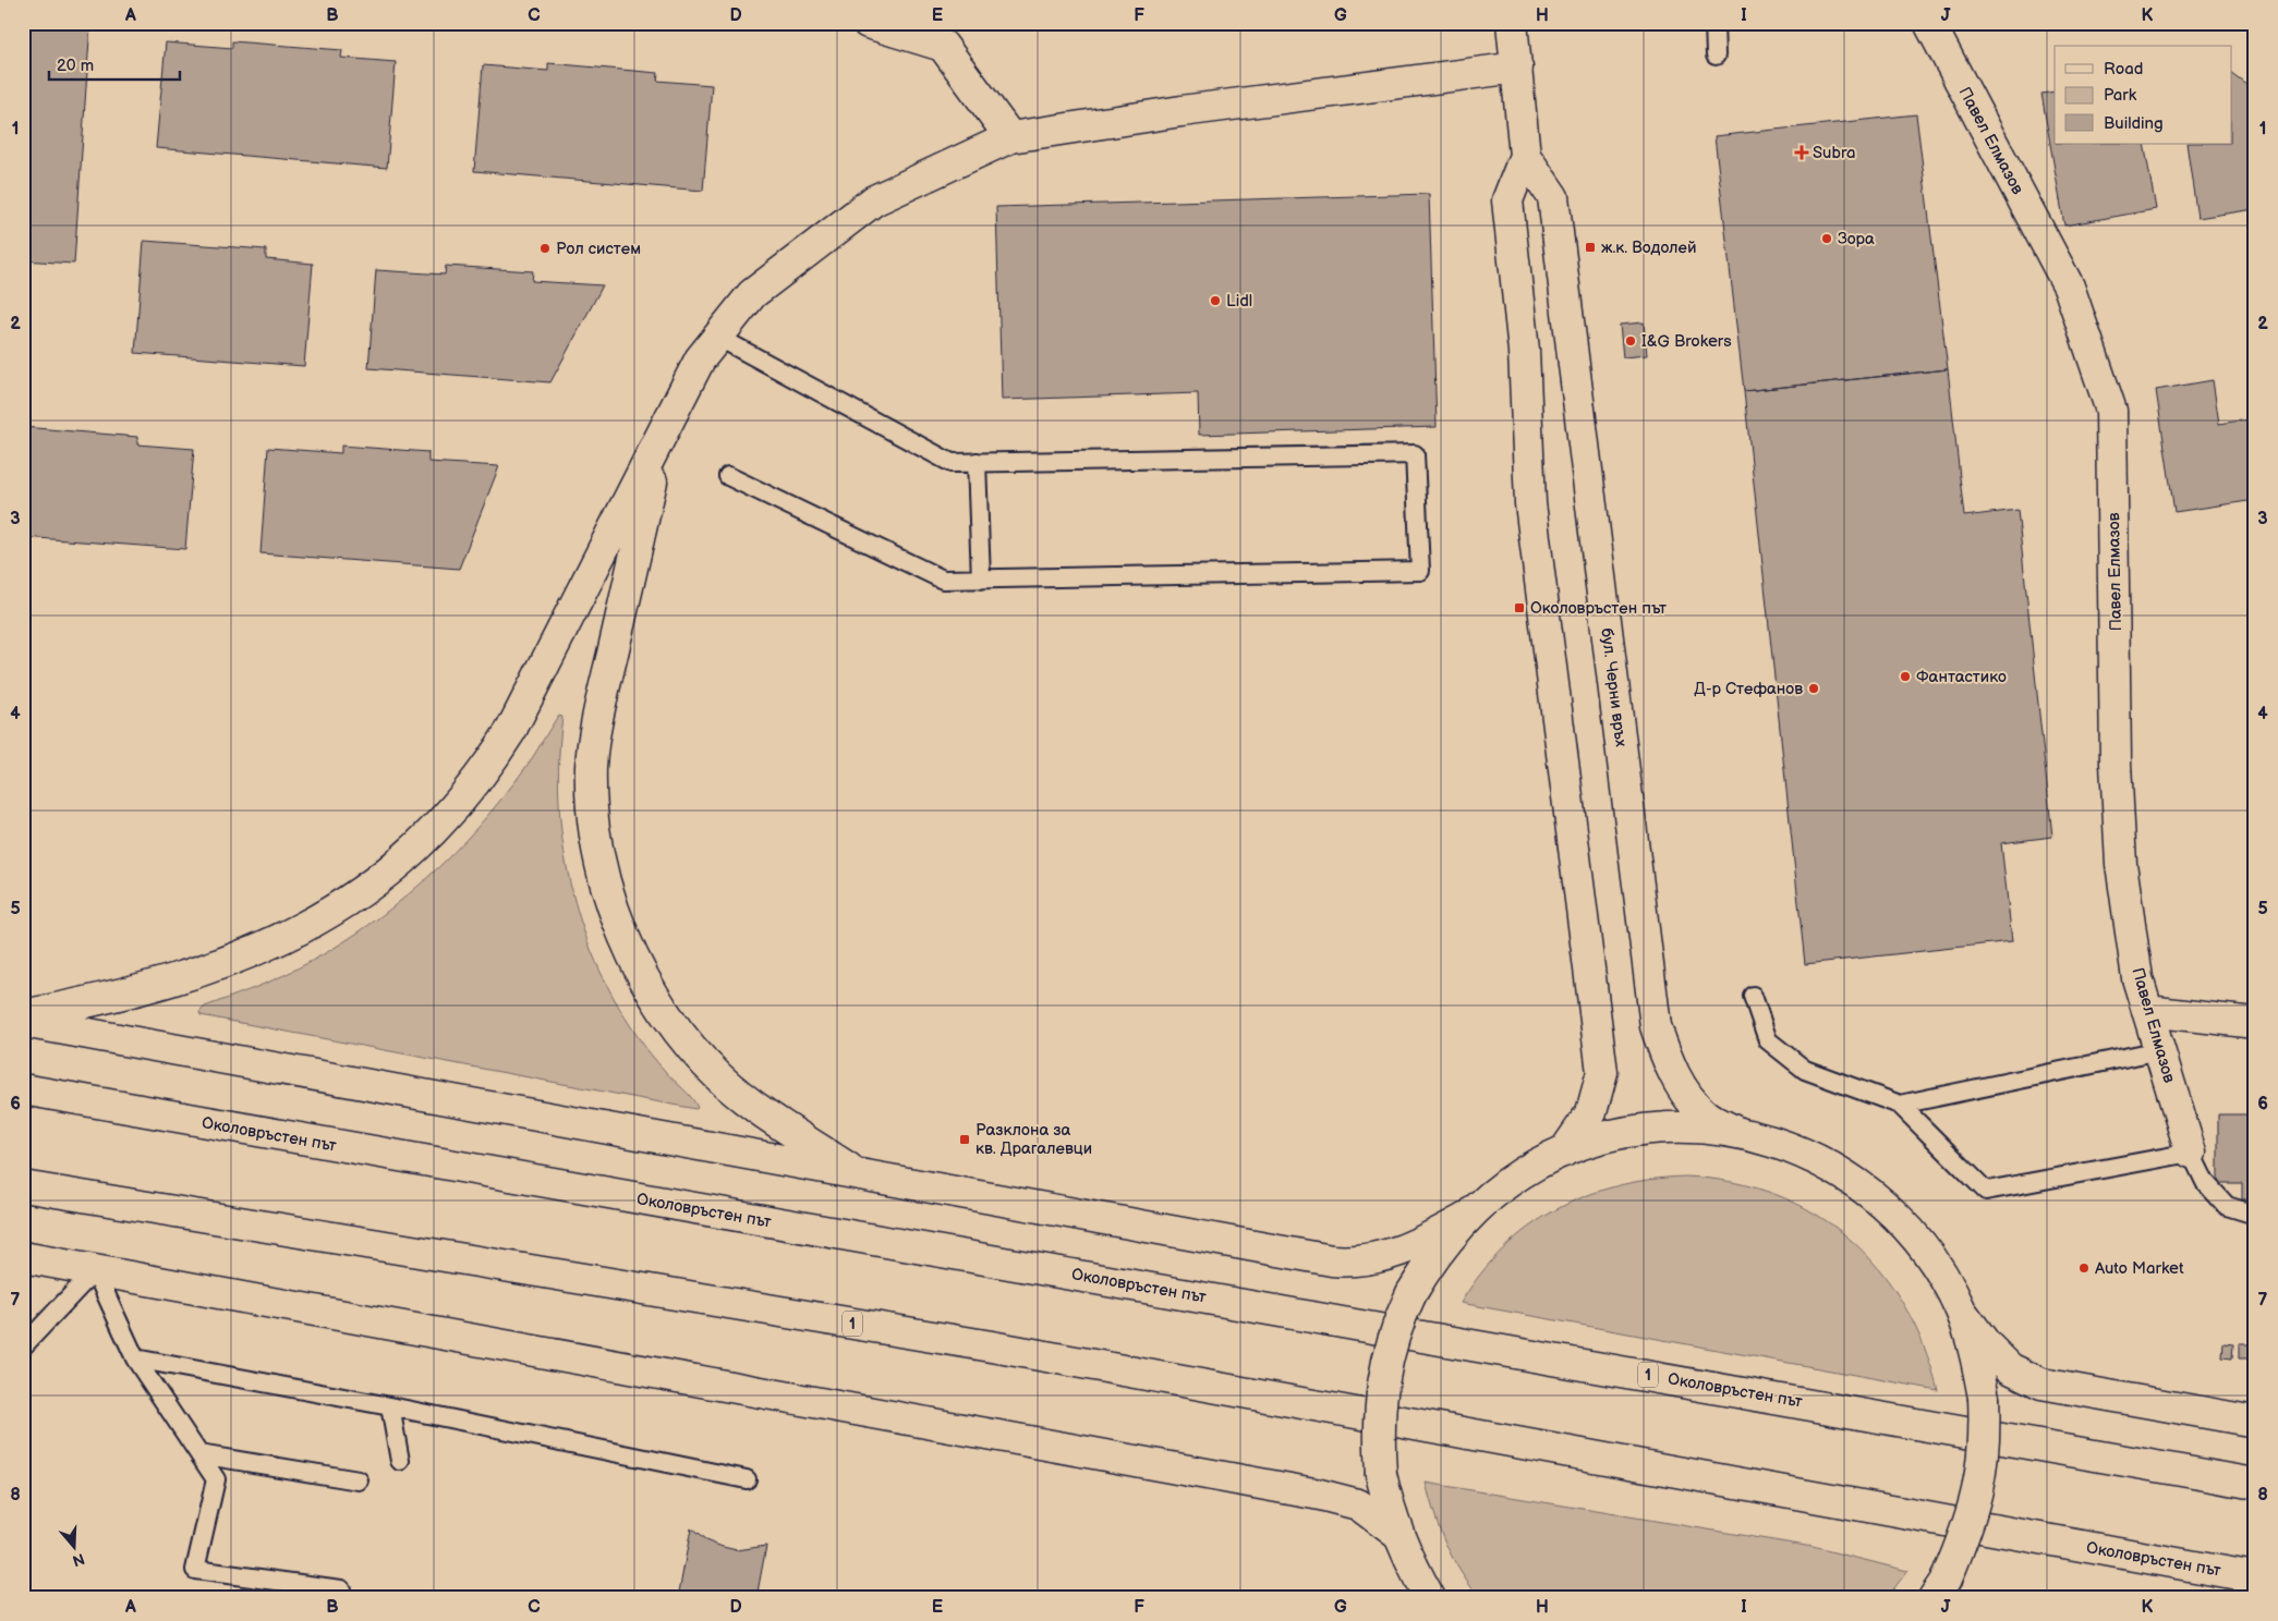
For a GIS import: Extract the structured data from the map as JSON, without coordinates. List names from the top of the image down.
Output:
{
  "streets": {
    "main road": [
      "Павел Елмазов",
      "бул. Черни връх",
      "Околовръстен път",
      "1"
    ]
  },
  "places": {
    "health": ["Subra"],
    "other": [
      "Зора",
      "Рол систем",
      "Lidl",
      "I&G Brokers",
      "Фантастико",
      "Д-р Стефанов",
      "Auto Market"
    ],
    "transit": ["ж.к. Водолей", "Околовръстен път", "Разклона за кв. Драгалевци"]
  },
  "legend": ["Road", "Park", "Building"],
  "scale_bar": "20 m",
  "north": "bottom",
  "grid": {
    "columns": [
      "A",
      "B",
      "C",
      "D",
      "E",
      "F",
      "G",
      "H",
      "I",
      "J",
      "K"
    ],
    "rows": [
      "1",
      "2",
      "3",
      "4",
      "5",
      "6",
      "7",
      "8"
    ]
  }
}
